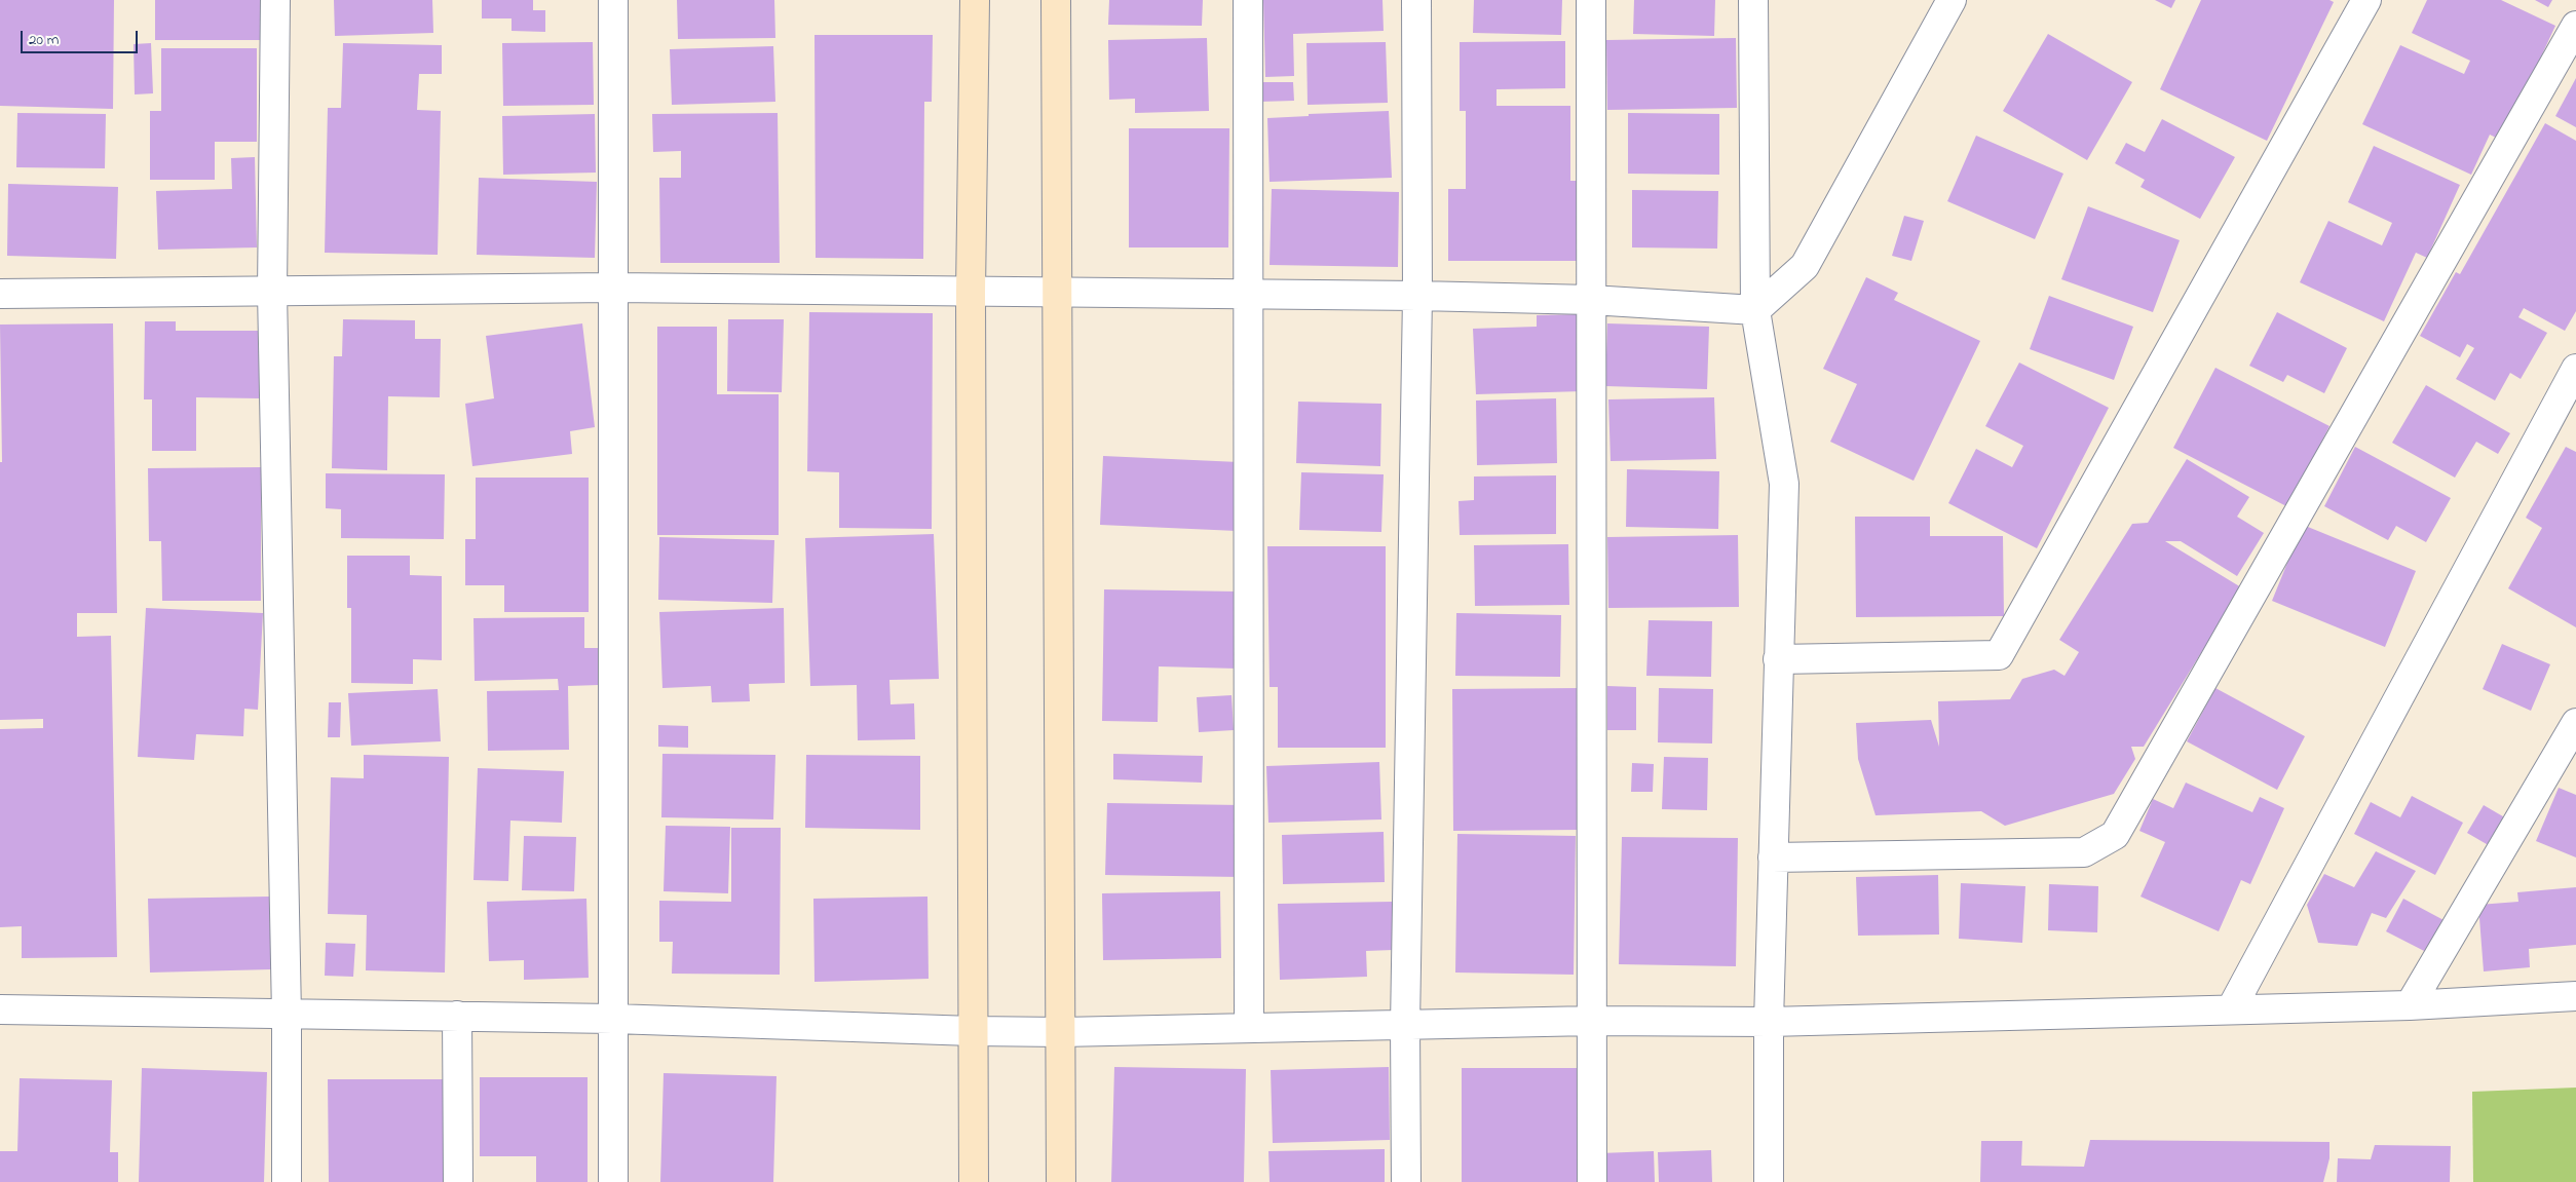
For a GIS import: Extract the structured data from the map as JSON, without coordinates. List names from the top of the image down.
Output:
{
  "scale_bar": "20 m"
}
